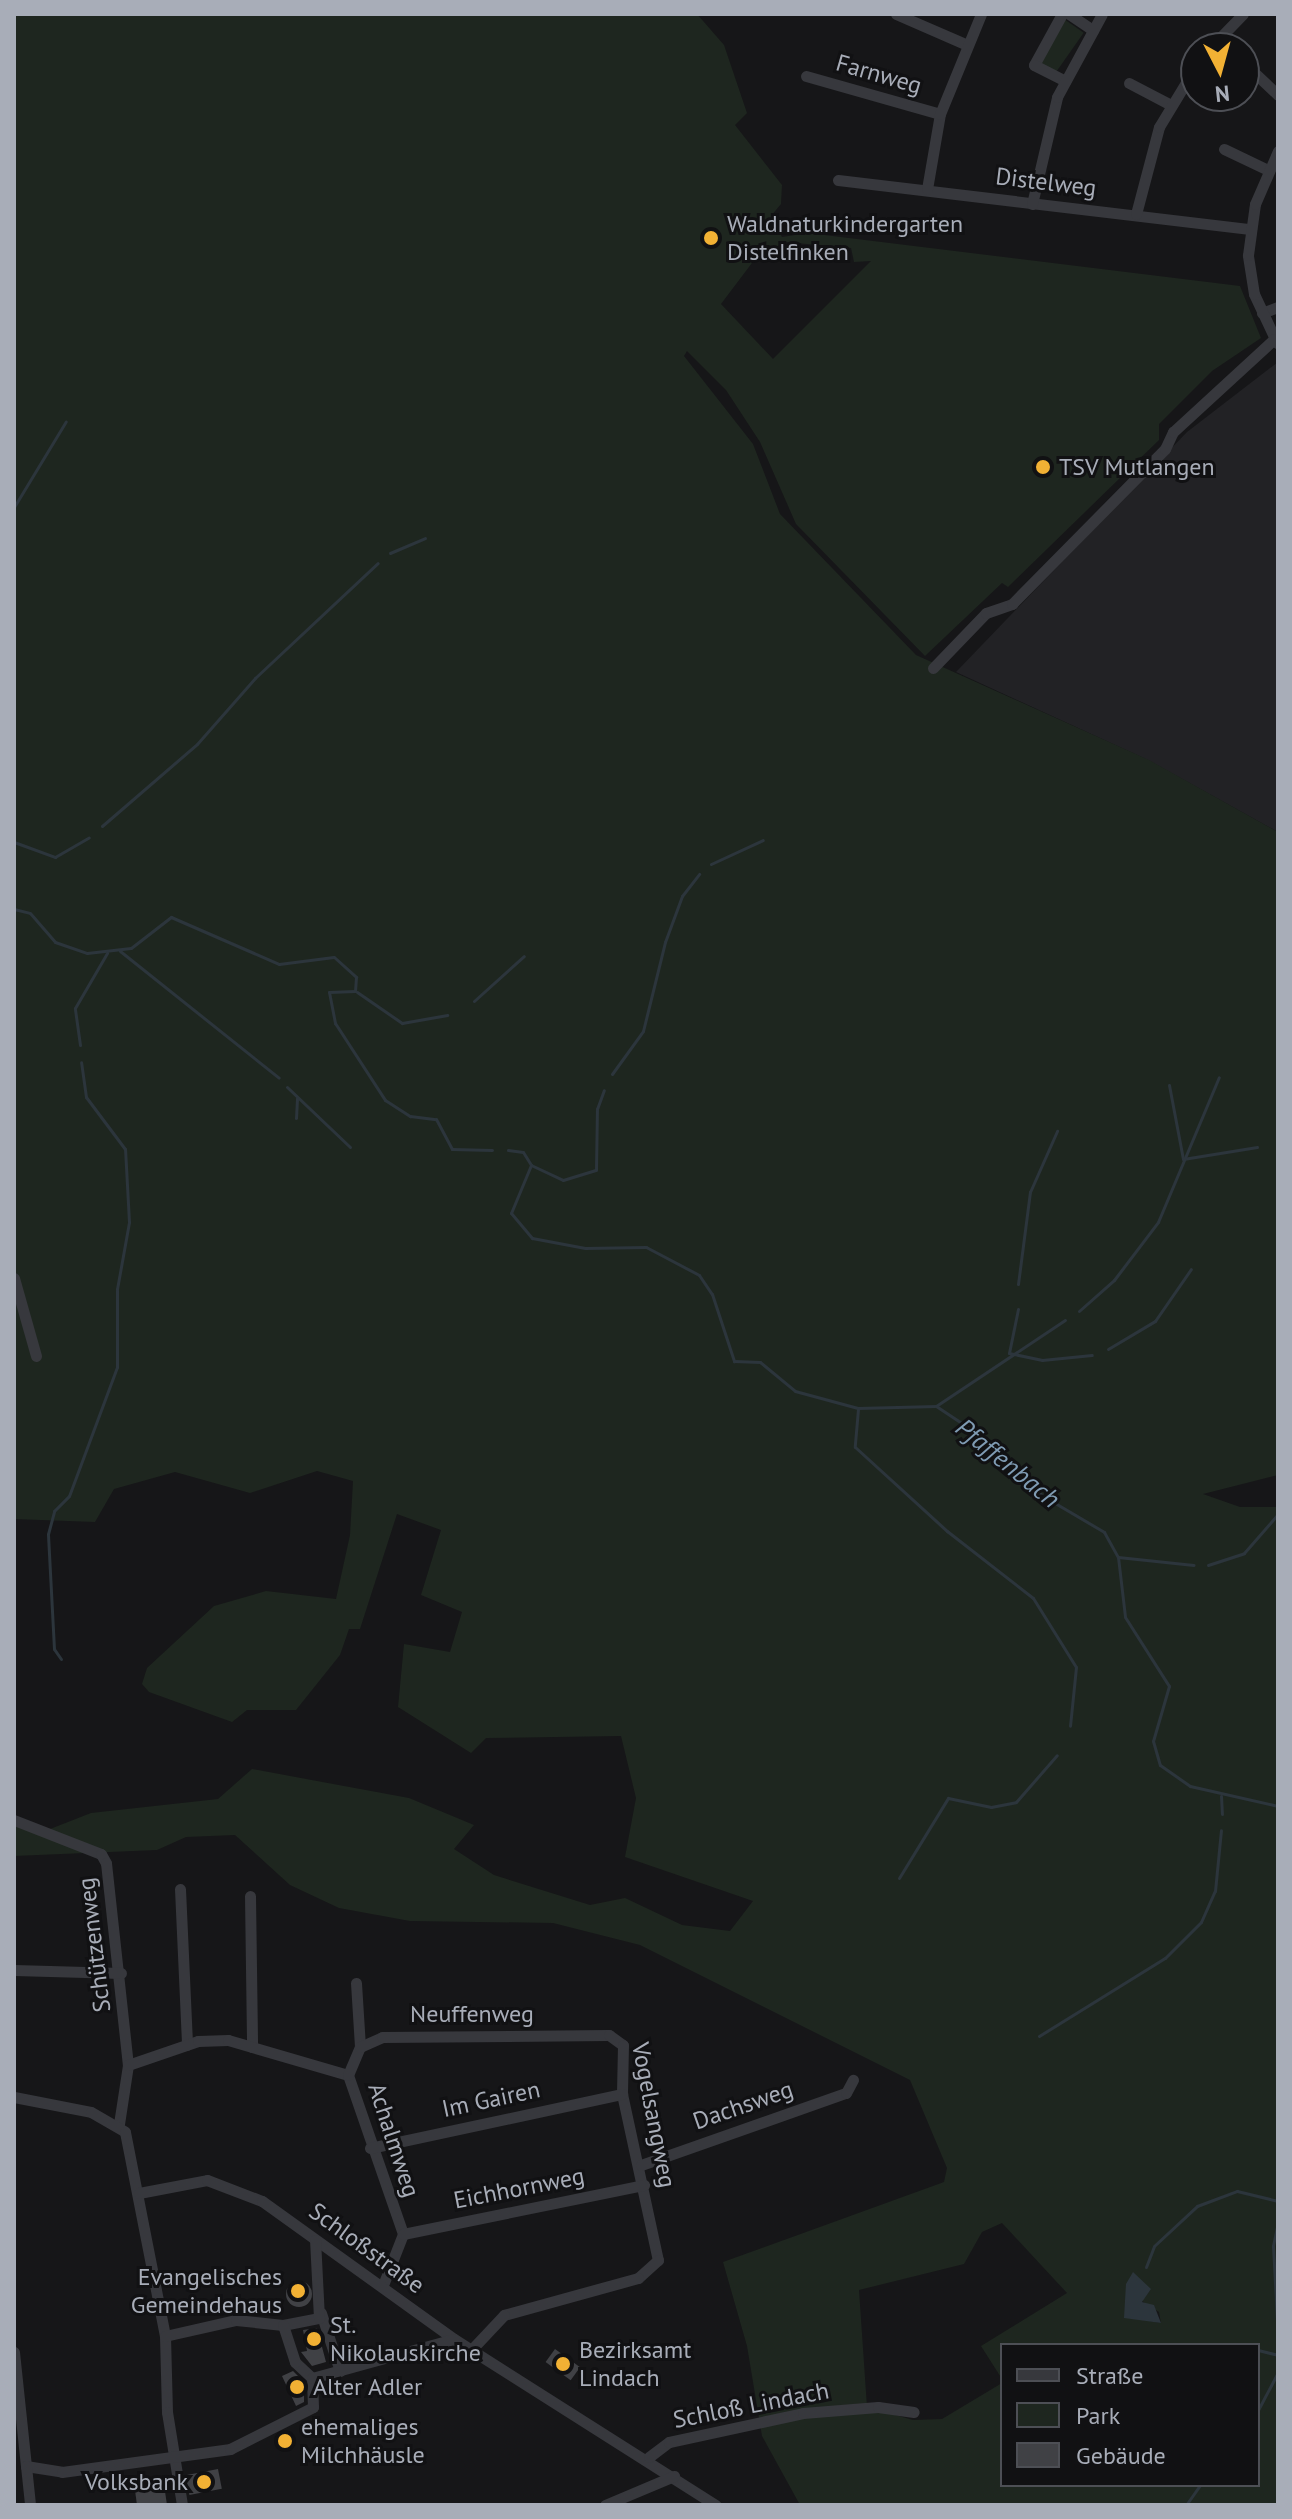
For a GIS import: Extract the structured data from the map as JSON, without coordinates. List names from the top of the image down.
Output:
{
  "streets": {
    "street": [
      "Farnweg",
      "Distelweg",
      "Schützenweg",
      "Neuffenweg",
      "Im Gairen",
      "Dachsweg",
      "Vogelsangweg",
      "Achalmweg",
      "Eichhornweg",
      "Schloßstraße",
      "Schloß Lindach"
    ]
  },
  "crossings": [
    ["Schützenweg", "Achalmweg"],
    ["Neuffenweg", "Vogelsangweg"],
    ["Im Gairen", "Vogelsangweg"],
    ["Im Gairen", "Achalmweg"],
    ["Dachsweg", "Vogelsangweg"],
    ["Vogelsangweg", "Eichhornweg"],
    ["Vogelsangweg", "Schloßstraße"],
    ["Achalmweg", "Eichhornweg"],
    ["Achalmweg", "Schloßstraße"],
    ["Schloßstraße", "Schloß Lindach"]
  ],
  "water": ["Pfaffenbach"],
  "places": [
    "Waldnaturkindergarten Distelfinken",
    "TSV Mutlangen",
    "Evangelisches Gemeindehaus",
    "St. Nikolauskirche",
    "Bezirksamt Lindach",
    "Alter Adler",
    "ehemaliges Milchhäusle",
    "Volksbank"
  ],
  "legend": ["Straße", "Park", "Gebäude"],
  "north": "bottom"
}
